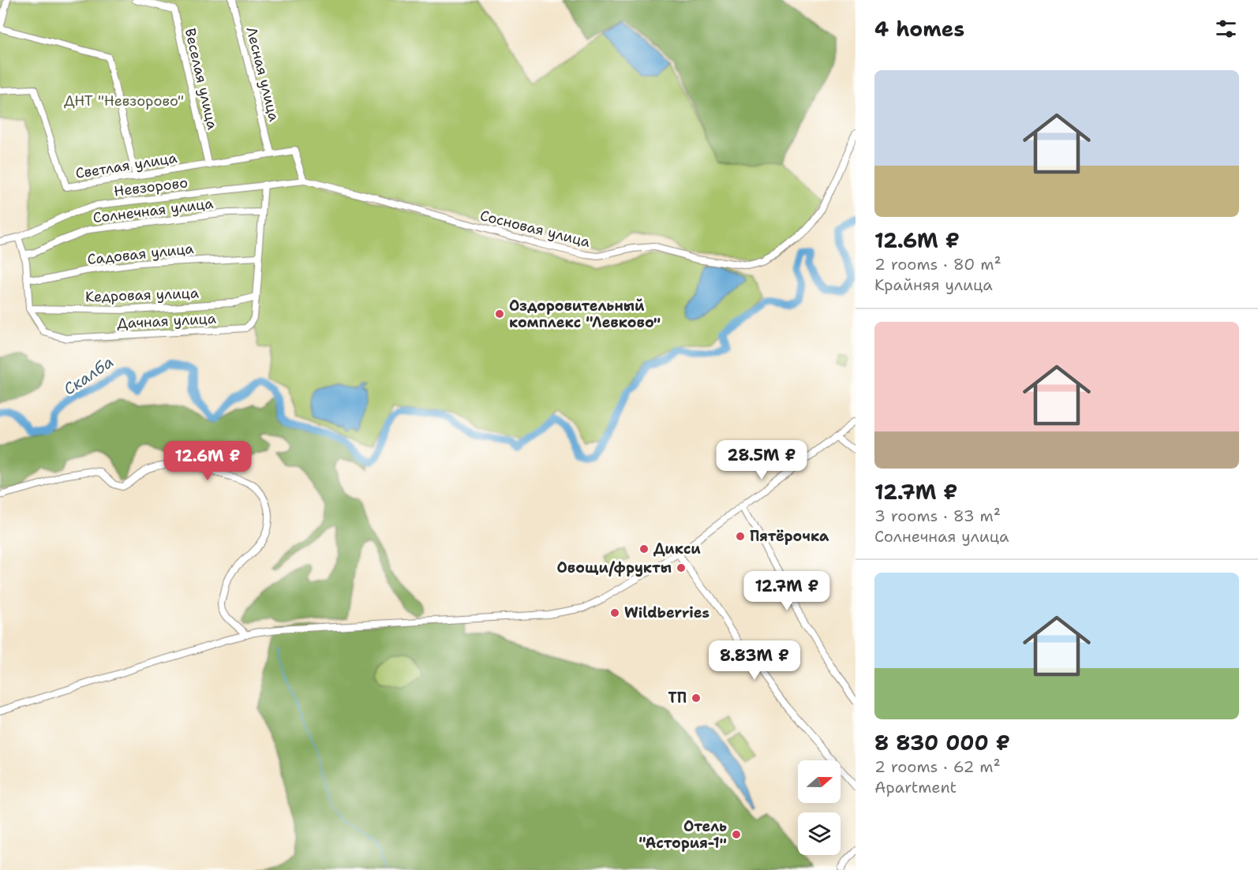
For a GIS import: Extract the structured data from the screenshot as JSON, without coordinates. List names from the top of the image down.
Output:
{
  "streets": {
    "street": [
      "Лесная улица",
      "Веселая улица",
      "Светлая улица",
      "Невзорово",
      "Солнечная улица",
      "Сосновая улица",
      "Садовая улица",
      "Кедровая улица",
      "Дачная улица"
    ]
  },
  "crossings": [
    ["Лесная улица", "Светлая улица"],
    ["Веселая улица", "Светлая улица"],
    ["Светлая улица", "Невзорово"],
    ["Светлая улица", "Сосновая улица"],
    ["Невзорово", "Сосновая улица"],
    ["Невзорово", "Дачная улица"],
    ["Солнечная улица", "Дачная улица"],
    ["Садовая улица", "Дачная улица"],
    ["Кедровая улица", "Дачная улица"]
  ],
  "water": ["Скалба"],
  "parks": ["ДНТ \"Невзорово\""],
  "places": [
    "Оздоровительный комплекс \"Левково\"",
    "Пятёрочка",
    "Дикси",
    "Овощи/фрукты",
    "Wildberries",
    "ТП",
    "Отель \"Астория-1\""
  ],
  "north": "right",
  "page": {
    "heading": "4 homes",
    "list": [
      {
        "name": "12.6M ₽",
        "note": "2 rooms · 80 m² · Крайняя улица"
      },
      {
        "name": "12.7M ₽",
        "note": "3 rooms · 83 m² · Солнечная улица"
      },
      {
        "name": "8 830 000 ₽",
        "note": "2 rooms · 62 m² · Apartment"
      }
    ],
    "price": [
      "28.5M ₽",
      "12.6M ₽",
      "12.7M ₽",
      "8.83M ₽"
    ]
  }
}
